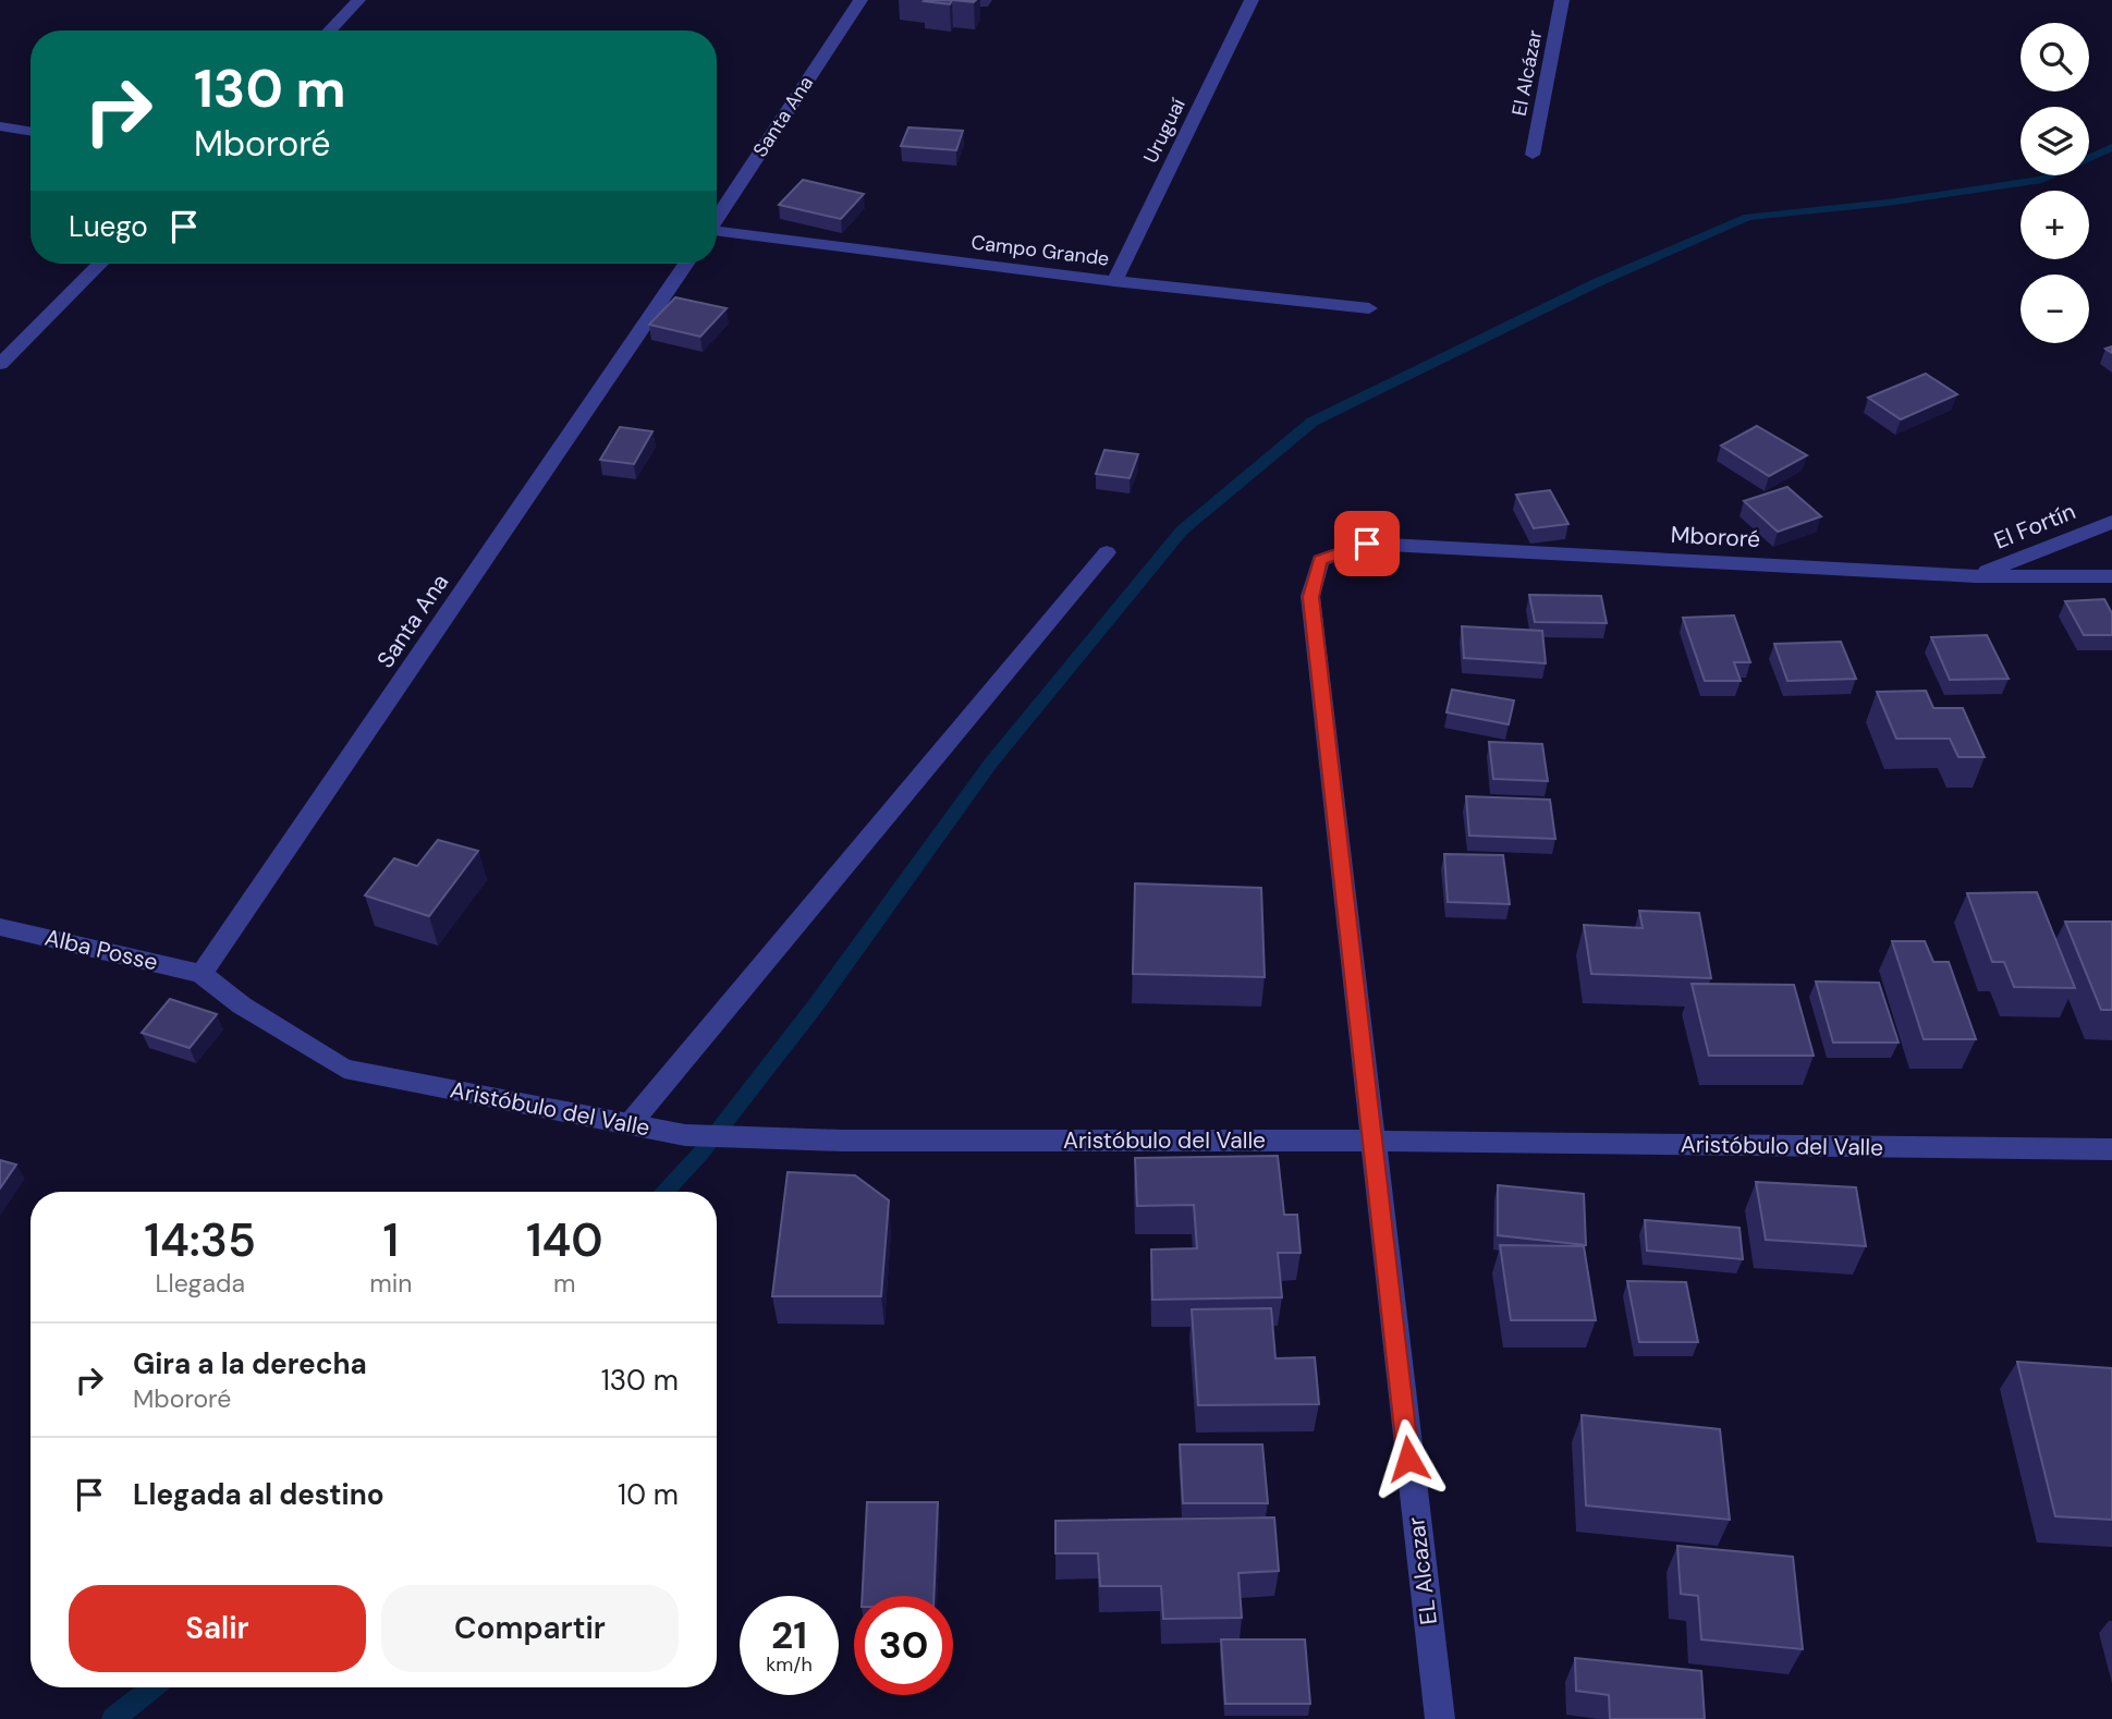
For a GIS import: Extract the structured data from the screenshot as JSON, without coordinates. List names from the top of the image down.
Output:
{
  "streets": {
    "street": [
      "El Alcázar",
      "Santa Ana",
      "Uruguaí",
      "Campo Grande",
      "El Fortín",
      "Mbororé",
      "Alba Posse",
      "Aristóbulo del Valle",
      "EL Alcazar"
    ]
  },
  "crossings": [
    ["Santa Ana", "Alba Posse"],
    ["Santa Ana", "Aristóbulo del Valle"],
    ["Uruguaí", "Campo Grande"],
    ["El Fortín", "Mbororé"],
    ["Mbororé", "EL Alcazar"],
    ["Alba Posse", "Aristóbulo del Valle"],
    ["Aristóbulo del Valle", "EL Alcazar"]
  ],
  "page": {
    "map_buttons": ["+", "−"],
    "turn": ["130 m", "Mbororé"],
    "then": "Luego",
    "eta": [
      "14:35",
      "Llegada",
      "1",
      "min",
      "140",
      "m"
    ],
    "list": [
      {
        "name": "Gira a la derecha",
        "note": "Mbororé",
        "value": "130 m"
      },
      {
        "name": "Llegada al destino",
        "value": "10 m"
      }
    ],
    "buttons": ["Salir", "Compartir"],
    "speed": "21 km/h",
    "limit": "30"
  }
}
